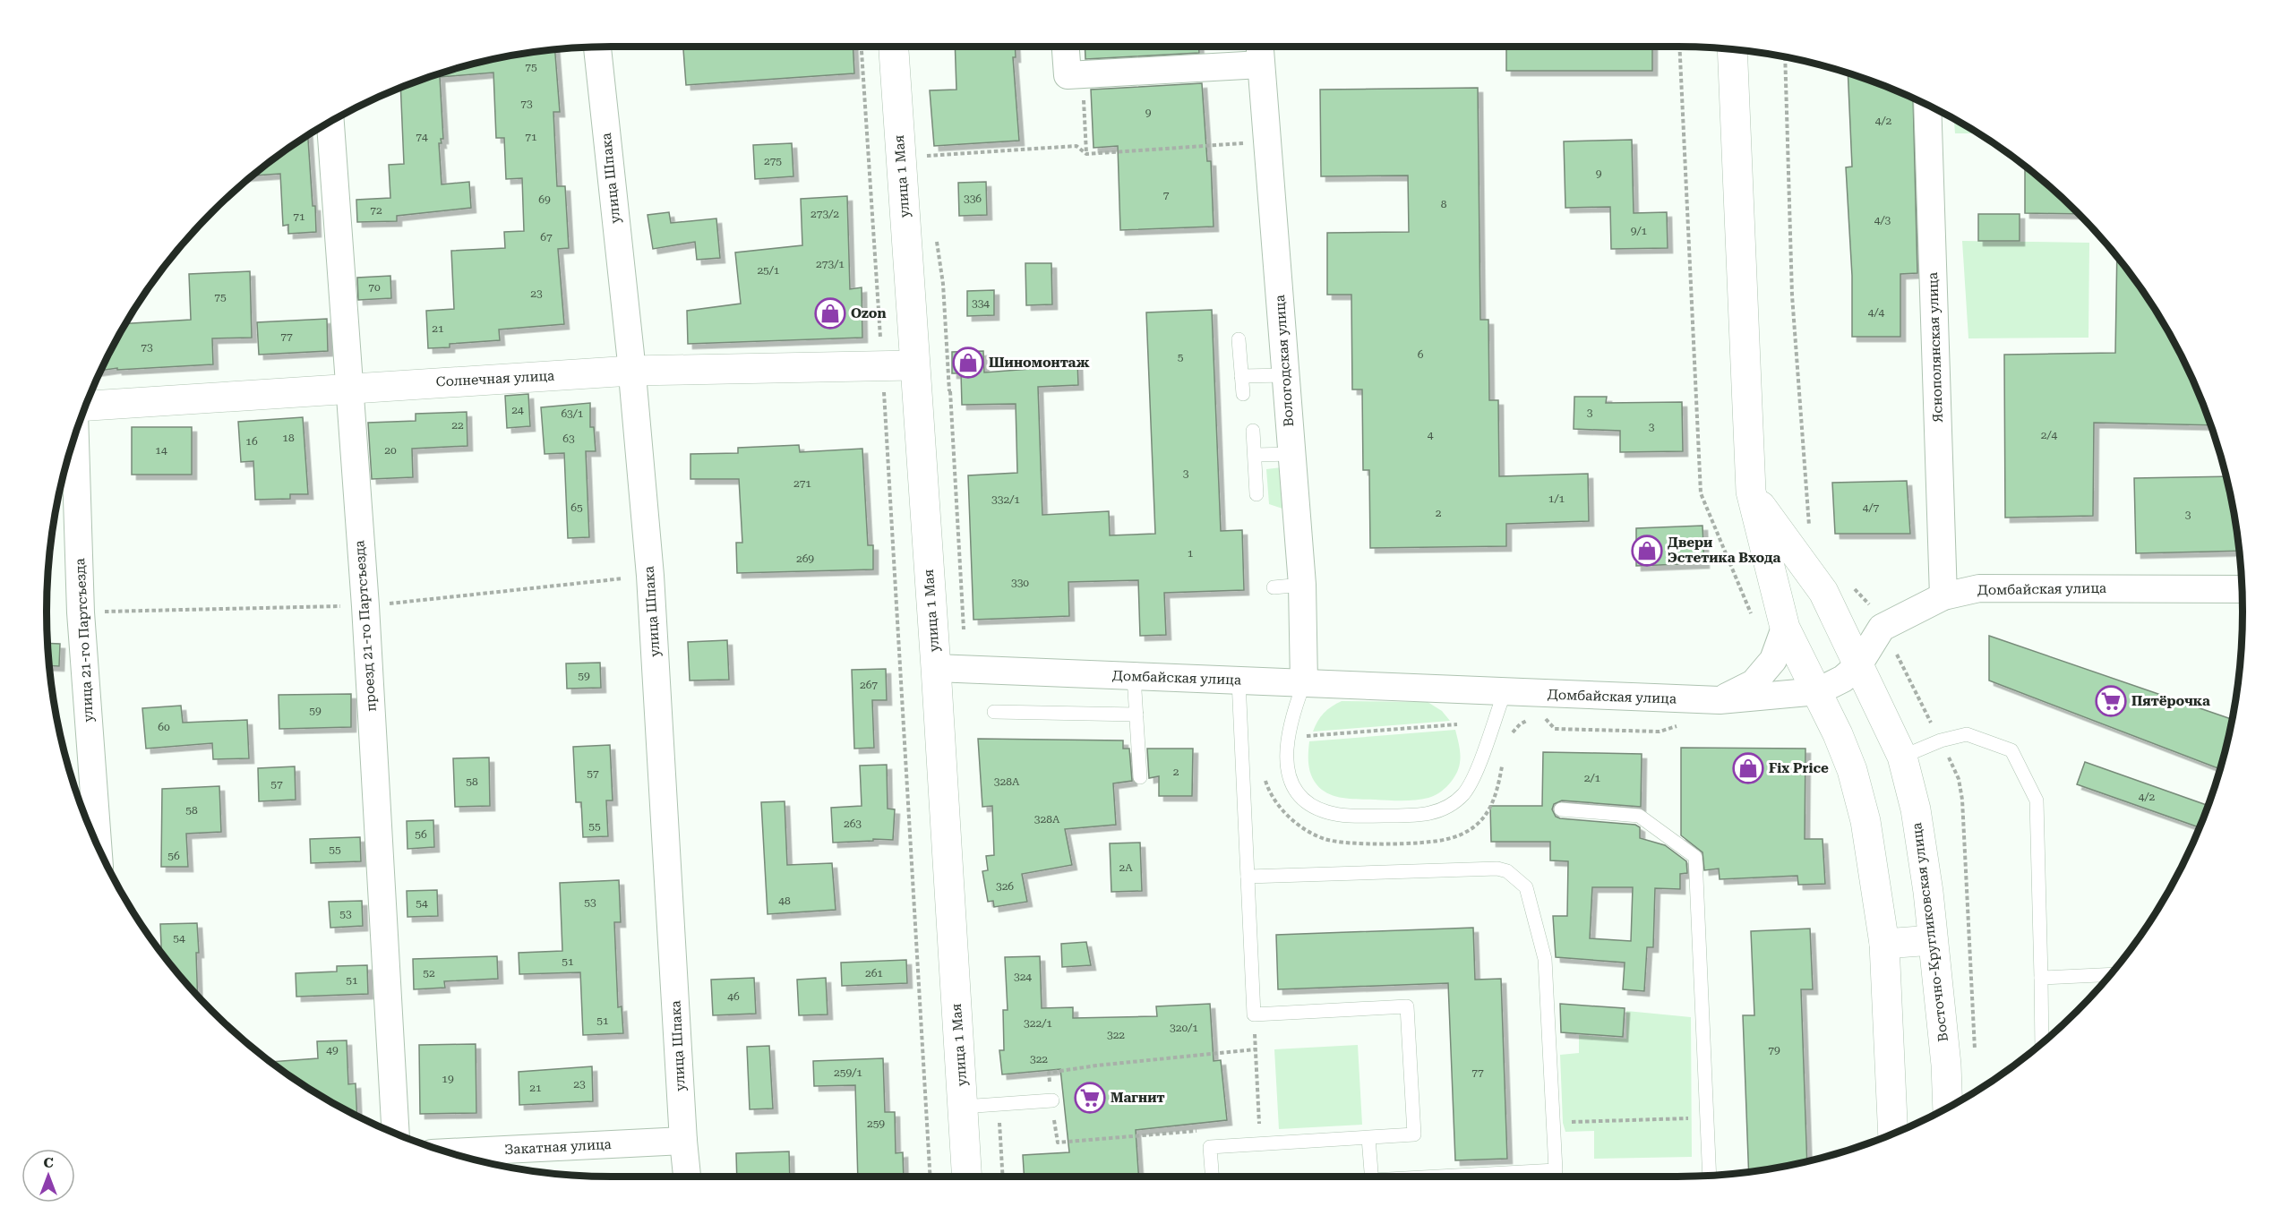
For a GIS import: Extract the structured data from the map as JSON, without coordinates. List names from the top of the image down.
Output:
{
  "streets": {
    "street": [
      "улица 1 Мая",
      "улица Шпака",
      "Яснополянская улица",
      "Вологодская улица",
      "Солнечная улица",
      "Домбайская улица",
      "проезд 21-го Партсъезда",
      "улица 21-го Партсъезда",
      "Восточно-Кругликовская улица",
      "Закатная улица"
    ]
  },
  "crossings": [
    ["улица 1 Мая", "Солнечная улица"],
    ["улица 1 Мая", "Домбайская улица"],
    ["улица Шпака", "Солнечная улица"],
    ["улица Шпака", "Закатная улица"],
    ["Яснополянская улица", "Домбайская улица"],
    ["Вологодская улица", "Домбайская улица"],
    ["Солнечная улица", "проезд 21-го Партсъезда"],
    ["Домбайская улица", "Восточно-Кругликовская улица"]
  ],
  "places": {
    "shop": [
      "Ozon",
      "Шиномонтаж",
      "Двери Эстетика Входа",
      "Fix Price"
    ],
    "supermarket": ["Пятёрочка", "Магнит"]
  },
  "house_numbers": [
    "75",
    "73",
    "9",
    "4/2",
    "74",
    "71",
    "275",
    "9",
    "7",
    "336",
    "69",
    "8",
    "72",
    "273/2",
    "71",
    "4/3",
    "9/1",
    "67",
    "273/1",
    "25/1",
    "70",
    "23",
    "75",
    "334",
    "4/4",
    "21",
    "77",
    "73",
    "6",
    "5",
    "24",
    "3",
    "63/1",
    "22",
    "3",
    "4",
    "2/4",
    "18",
    "63",
    "16",
    "14",
    "20",
    "3",
    "271",
    "1/1",
    "332/1",
    "65",
    "4/7",
    "2",
    "3",
    "1",
    "269",
    "330",
    "59",
    "267",
    "59",
    "60",
    "2",
    "57",
    "2/1",
    "58",
    "328А",
    "57",
    "4/2",
    "58",
    "328А",
    "263",
    "55",
    "56",
    "55",
    "56",
    "2А",
    "326",
    "48",
    "53",
    "54",
    "53",
    "54",
    "51",
    "52",
    "261",
    "324",
    "51",
    "46",
    "51",
    "322/1",
    "320/1",
    "322",
    "49",
    "79",
    "322",
    "259/1",
    "77",
    "19",
    "23",
    "21",
    "259"
  ],
  "north": "top"
}
